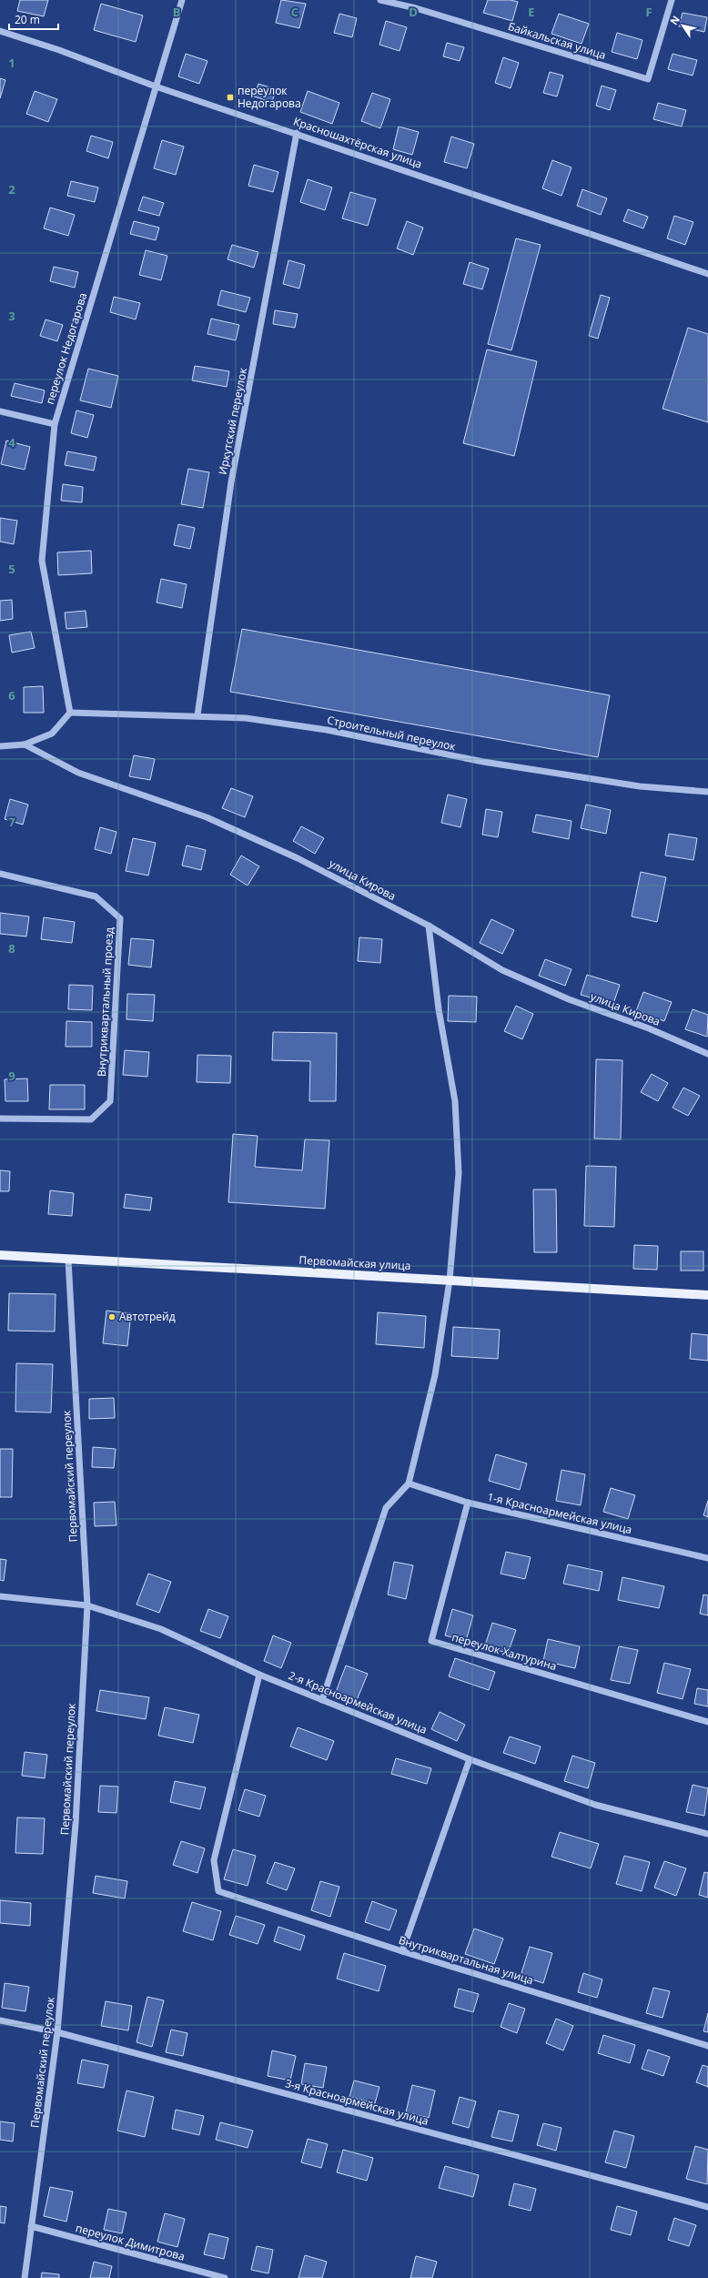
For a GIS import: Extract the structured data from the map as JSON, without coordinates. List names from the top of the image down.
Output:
{
  "streets": {
    "main road": ["Первомайская улица"],
    "street": [
      "Байкальская улица",
      "Красношахтёрская улица",
      "переулок Недогарова",
      "Иркутский переулок",
      "Строительный переулок",
      "улица Кирова",
      "Внутриквартальный проезд",
      "Первомайский переулок",
      "1-я Красноармейская улица",
      "переулок Халтурина",
      "2-я Красноармейская улица",
      "Внутриквартальная улица",
      "3-я Красноармейская улица",
      "переулок Димитрова"
    ]
  },
  "crossings": [
    ["Красношахтёрская улица", "переулок Недогарова"],
    ["Красношахтёрская улица", "Иркутский переулок"],
    ["переулок Недогарова", "Строительный переулок"],
    ["Иркутский переулок", "Строительный переулок"],
    ["Первомайская улица", "Первомайский переулок"],
    ["Первомайский переулок", "2-я Красноармейская улица"],
    ["Первомайский переулок", "3-я Красноармейская улица"],
    ["Первомайский переулок", "переулок Димитрова"],
    ["1-я Красноармейская улица", "переулок Халтурина"],
    ["2-я Красноармейская улица", "Внутриквартальная улица"]
  ],
  "places": {
    "transit": ["переулок Недогарова"],
    "other": ["Автотрейд"]
  },
  "scale_bar": "20 m",
  "north": "top left",
  "grid": {
    "columns": [
      "B",
      "C",
      "D",
      "E",
      "F"
    ],
    "rows": [
      "1",
      "2",
      "3",
      "4",
      "5",
      "6",
      "7",
      "8",
      "9"
    ]
  }
}
